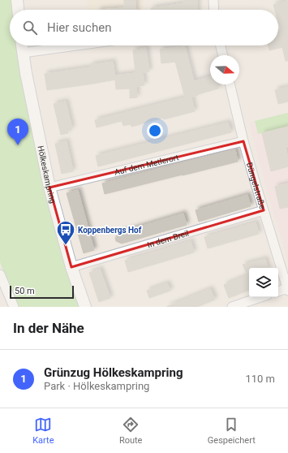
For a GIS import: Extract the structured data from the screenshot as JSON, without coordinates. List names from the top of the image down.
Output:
{
  "streets": {
    "street": [
      "Auf dem Metlerort",
      "Hölkeskampring",
      "Düngelstraße",
      "In dem Breil"
    ]
  },
  "crossings": [
    ["Auf dem Metlerort", "Hölkeskampring"],
    ["Auf dem Metlerort", "Düngelstraße"],
    ["Hölkeskampring", "In dem Breil"],
    ["Düngelstraße", "In dem Breil"]
  ],
  "places": {
    "bus stop": ["Koppenbergs Hof"]
  },
  "scale_bar": "50 m",
  "north": "right",
  "page": {
    "search": "Hier suchen",
    "pins": "1",
    "scale": "50 m",
    "heading": "In der Nähe",
    "list": [
      {
        "mark": "1",
        "name": "Grünzug Hölkeskampring",
        "note": "Park · Hölkeskampring",
        "value": "110 m"
      }
    ],
    "nav": ["Karte", "Route", "Gespeichert"]
  }
}
